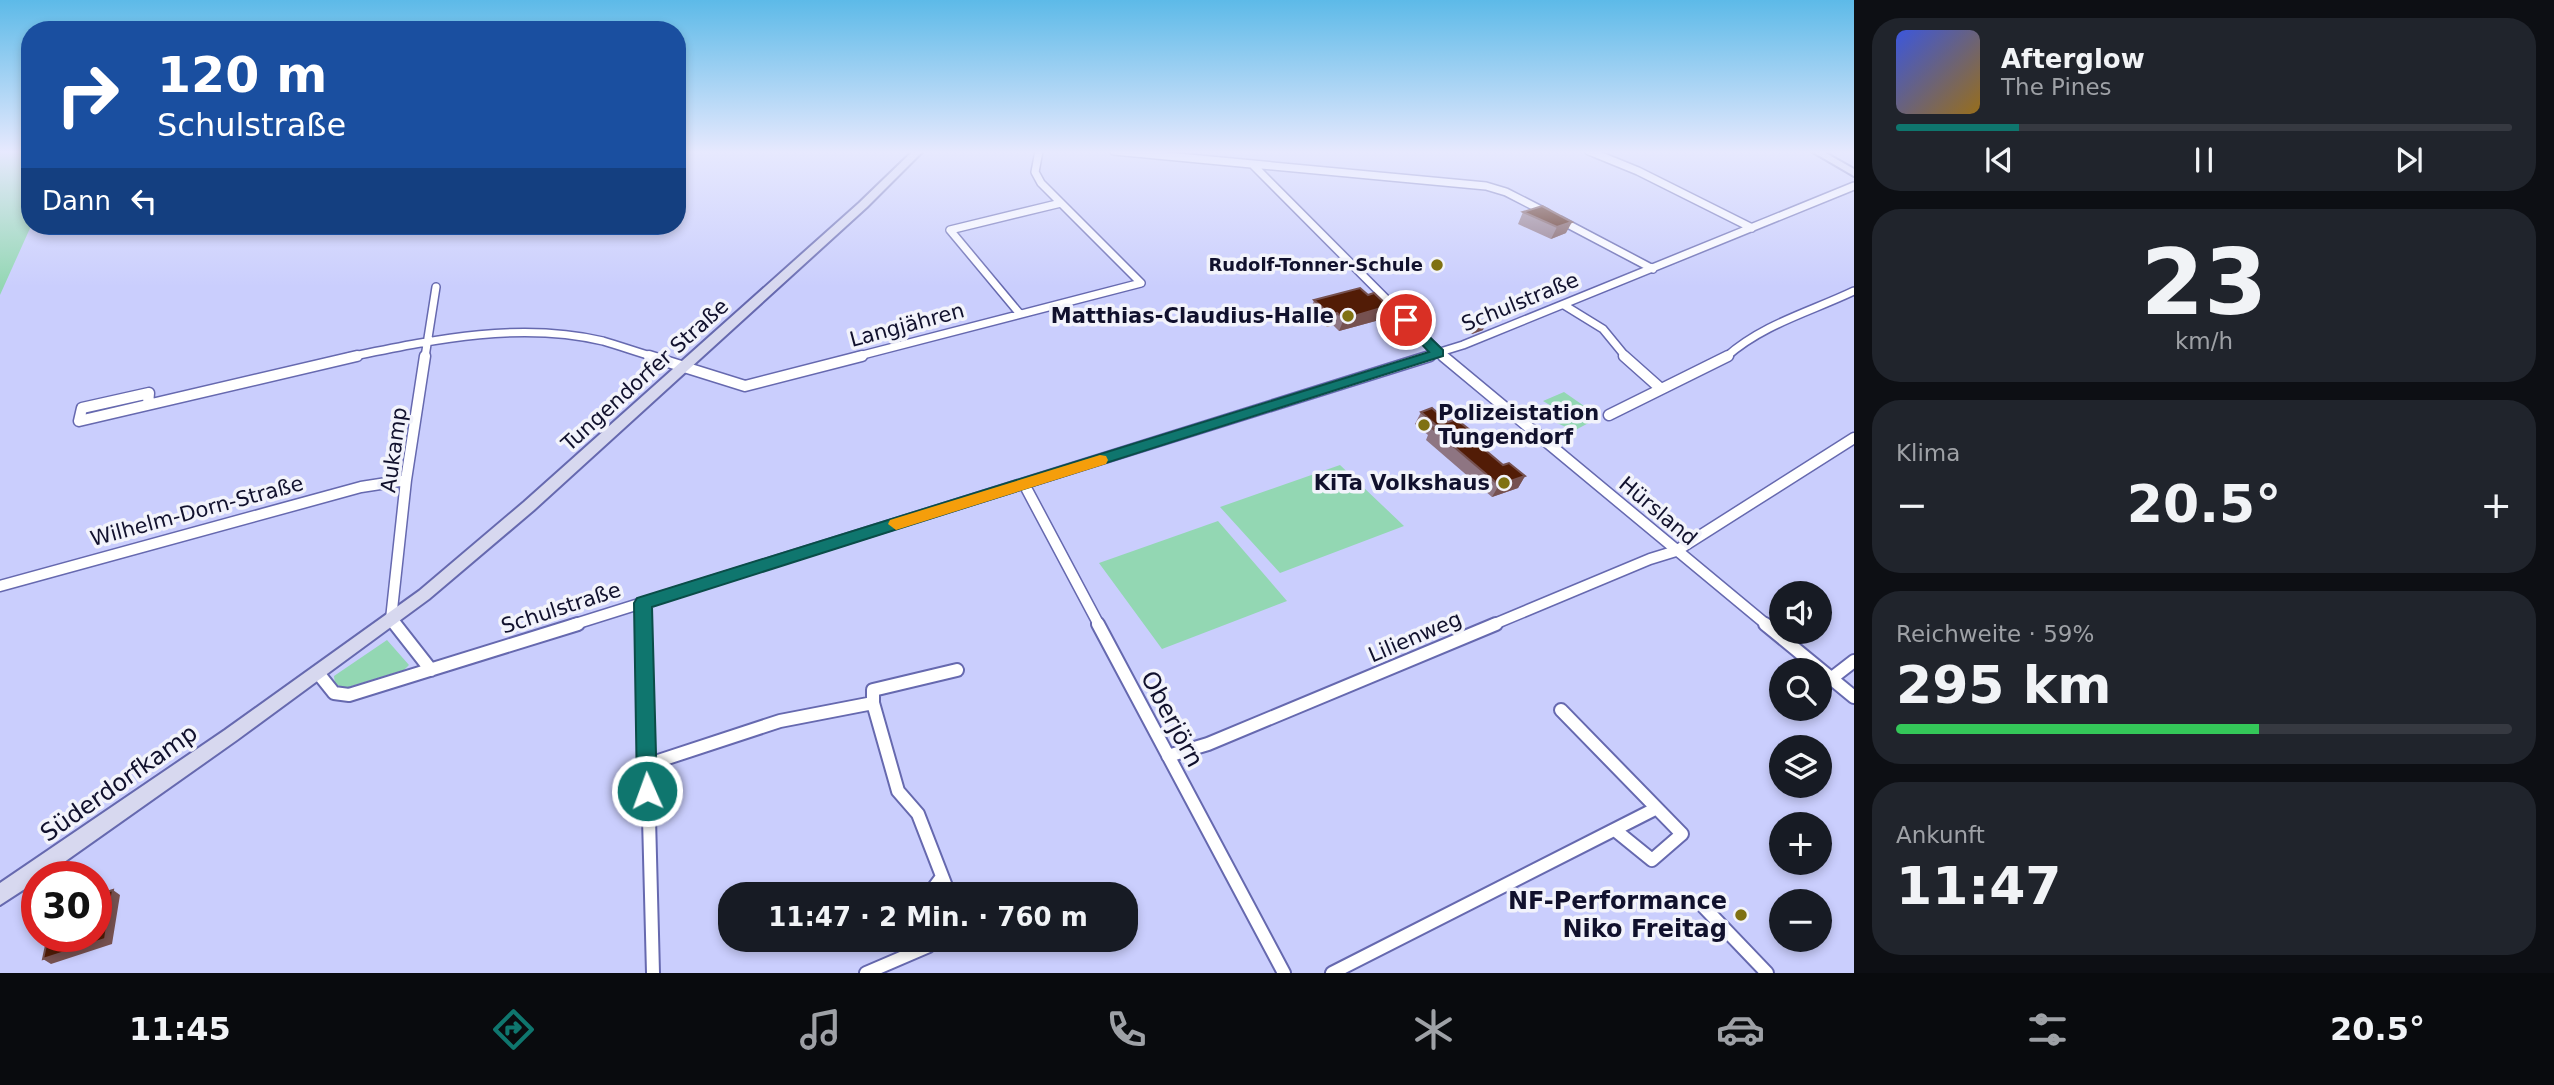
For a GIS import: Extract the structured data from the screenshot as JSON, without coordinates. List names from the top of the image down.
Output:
{
  "streets": {
    "main road": ["Tungendorfer Straße", "Süderdorfkamp"],
    "street": [
      "Schulstraße",
      "Langjähren",
      "Aukamp",
      "Wilhelm-Dorn-Straße",
      "Hürsland",
      "Lilienweg",
      "Oberjörn"
    ]
  },
  "crossings": [
    ["Schulstraße", "Tungendorfer Straße"],
    ["Schulstraße", "Hürsland"],
    ["Schulstraße", "Oberjörn"],
    ["Schulstraße", "Süderdorfkamp"],
    ["Langjähren", "Tungendorfer Straße"],
    ["Langjähren", "Aukamp"],
    ["Tungendorfer Straße", "Aukamp"],
    ["Tungendorfer Straße", "Süderdorfkamp"],
    ["Aukamp", "Wilhelm-Dorn-Straße"],
    ["Hürsland", "Lilienweg"],
    ["Lilienweg", "Oberjörn"]
  ],
  "places": [
    "Rudolf-Tonner-Schule",
    "Matthias-Claudius-Halle",
    "Polizeistation Tungendorf",
    "KiTa Volkshaus",
    "NF-Performance Niko Freitag"
  ],
  "page": {
    "turn": ["120 m", "Schulstraße"],
    "song": ["Afterglow", "The Pines"],
    "then": "Dann",
    "tile": [
      ["23", "km/h"],
      "Klima",
      ["Reichweite · 59%", "295 km"],
      ["Ankunft", "11:47"]
    ],
    "heat": ["−", "20.5°", "+"],
    "map_buttons": ["+", "−"],
    "limit": "30",
    "trip": "11:47 · 2 Min. · 760 m",
    "tabs": ["11:45", "20.5°"]
  }
}
